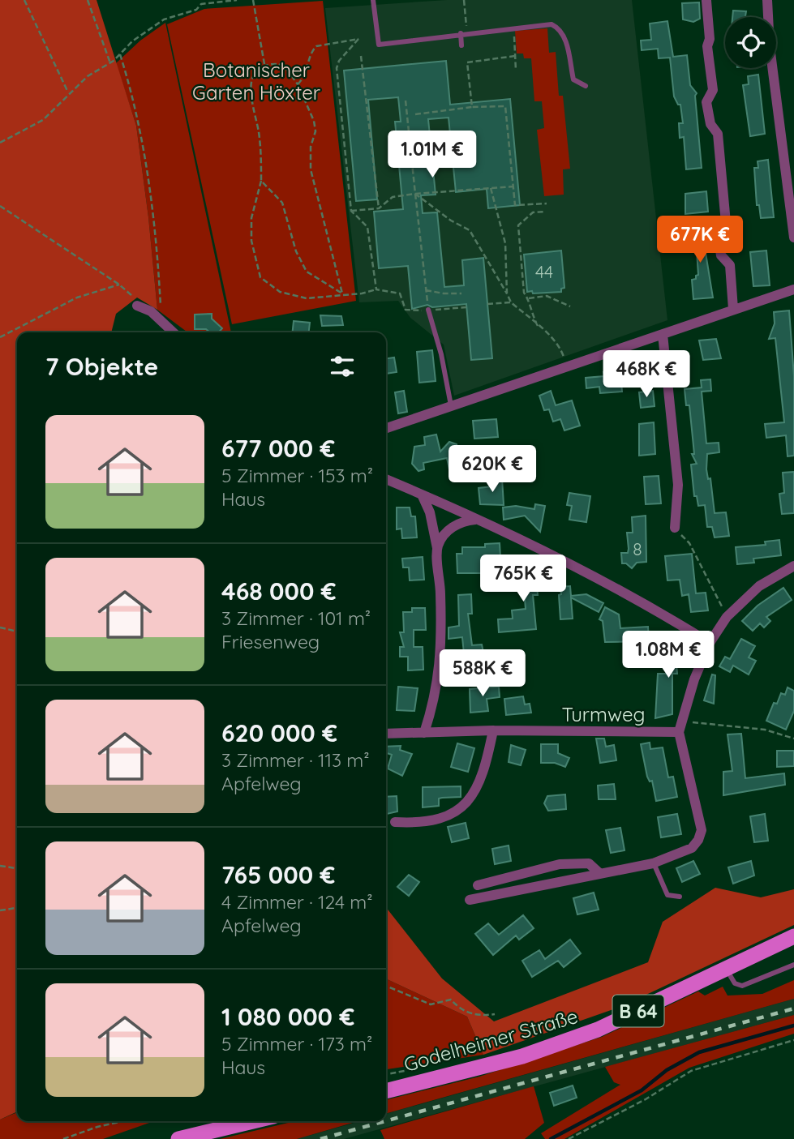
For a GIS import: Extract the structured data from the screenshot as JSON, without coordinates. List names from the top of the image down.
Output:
{
  "streets": {
    "main road": ["B 64", "Godelheimer Straße"],
    "street": ["Turmweg"]
  },
  "parks": ["Botanischer Garten Höxter"],
  "house_numbers": ["44", "8"],
  "page": {
    "price": [
      "1.01M €",
      "677K €",
      "468K €",
      "620K €",
      "765K €",
      "1.08M €",
      "588K €"
    ],
    "heading": "7 Objekte",
    "list": [
      {
        "name": "677 000 €",
        "note": "5 Zimmer · 153 m² · Haus"
      },
      {
        "name": "468 000 €",
        "note": "3 Zimmer · 101 m² · Friesenweg"
      },
      {
        "name": "620 000 €",
        "note": "3 Zimmer · 113 m² · Apfelweg"
      },
      {
        "name": "765 000 €",
        "note": "4 Zimmer · 124 m² · Apfelweg"
      },
      {
        "name": "1 080 000 €",
        "note": "5 Zimmer · 173 m² · Haus"
      }
    ]
  }
}
